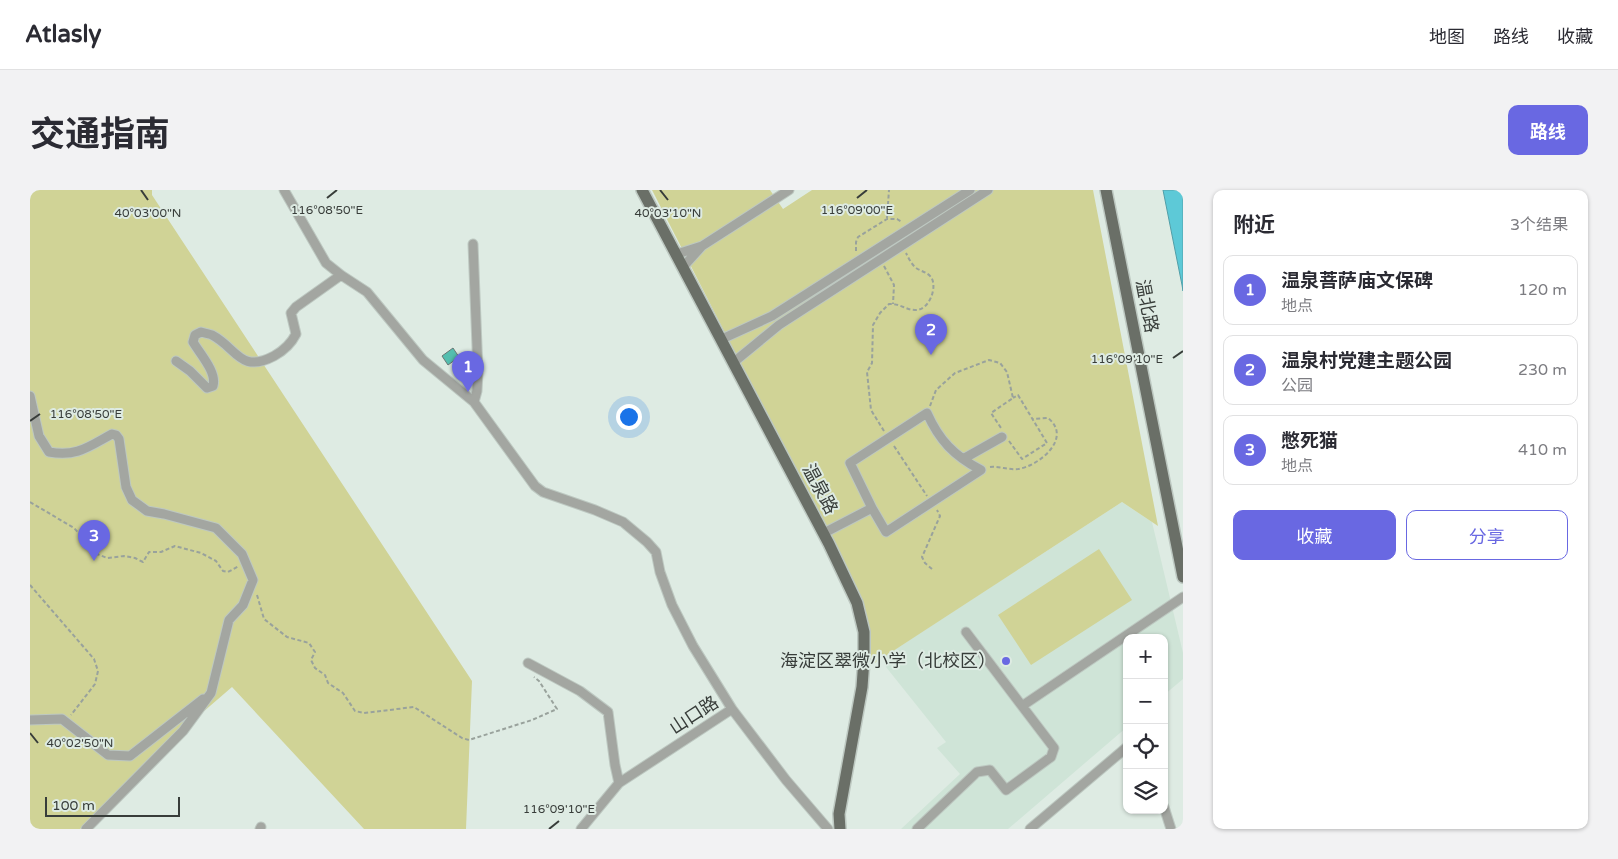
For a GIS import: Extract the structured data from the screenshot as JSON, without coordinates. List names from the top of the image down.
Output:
{
  "streets": {
    "main road": ["温北路", "温泉路"],
    "street": ["山口路"]
  },
  "places": ["海淀区翠微小学（北校区）"],
  "scale_bar": "100 m",
  "page": {
    "header": "Atlasly",
    "nav": ["地图", "路线", "收藏"],
    "title": "交通指南",
    "buttons": [
      "路线",
      ["收藏", "分享"]
    ],
    "heading": ["附近", "3个结果"],
    "list": [
      {
        "mark": "1",
        "name": "温泉菩萨庙文保碑",
        "note": "地点",
        "value": "120 m"
      },
      {
        "mark": "2",
        "name": "温泉村党建主题公园",
        "note": "公园",
        "value": "230 m"
      },
      {
        "mark": "3",
        "name": "憋死猫",
        "note": "地点",
        "value": "410 m"
      }
    ],
    "pins": ["2", "1", "3"],
    "map_buttons": ["+", "−"],
    "scale": "100 m"
  },
  "coordinates": [
    "116°09'00\"E",
    "116°08'50\"E",
    "40°03'00\"N",
    "40°03'10\"N",
    "116°09'10\"E",
    "40°02'50\"N"
  ]
}
